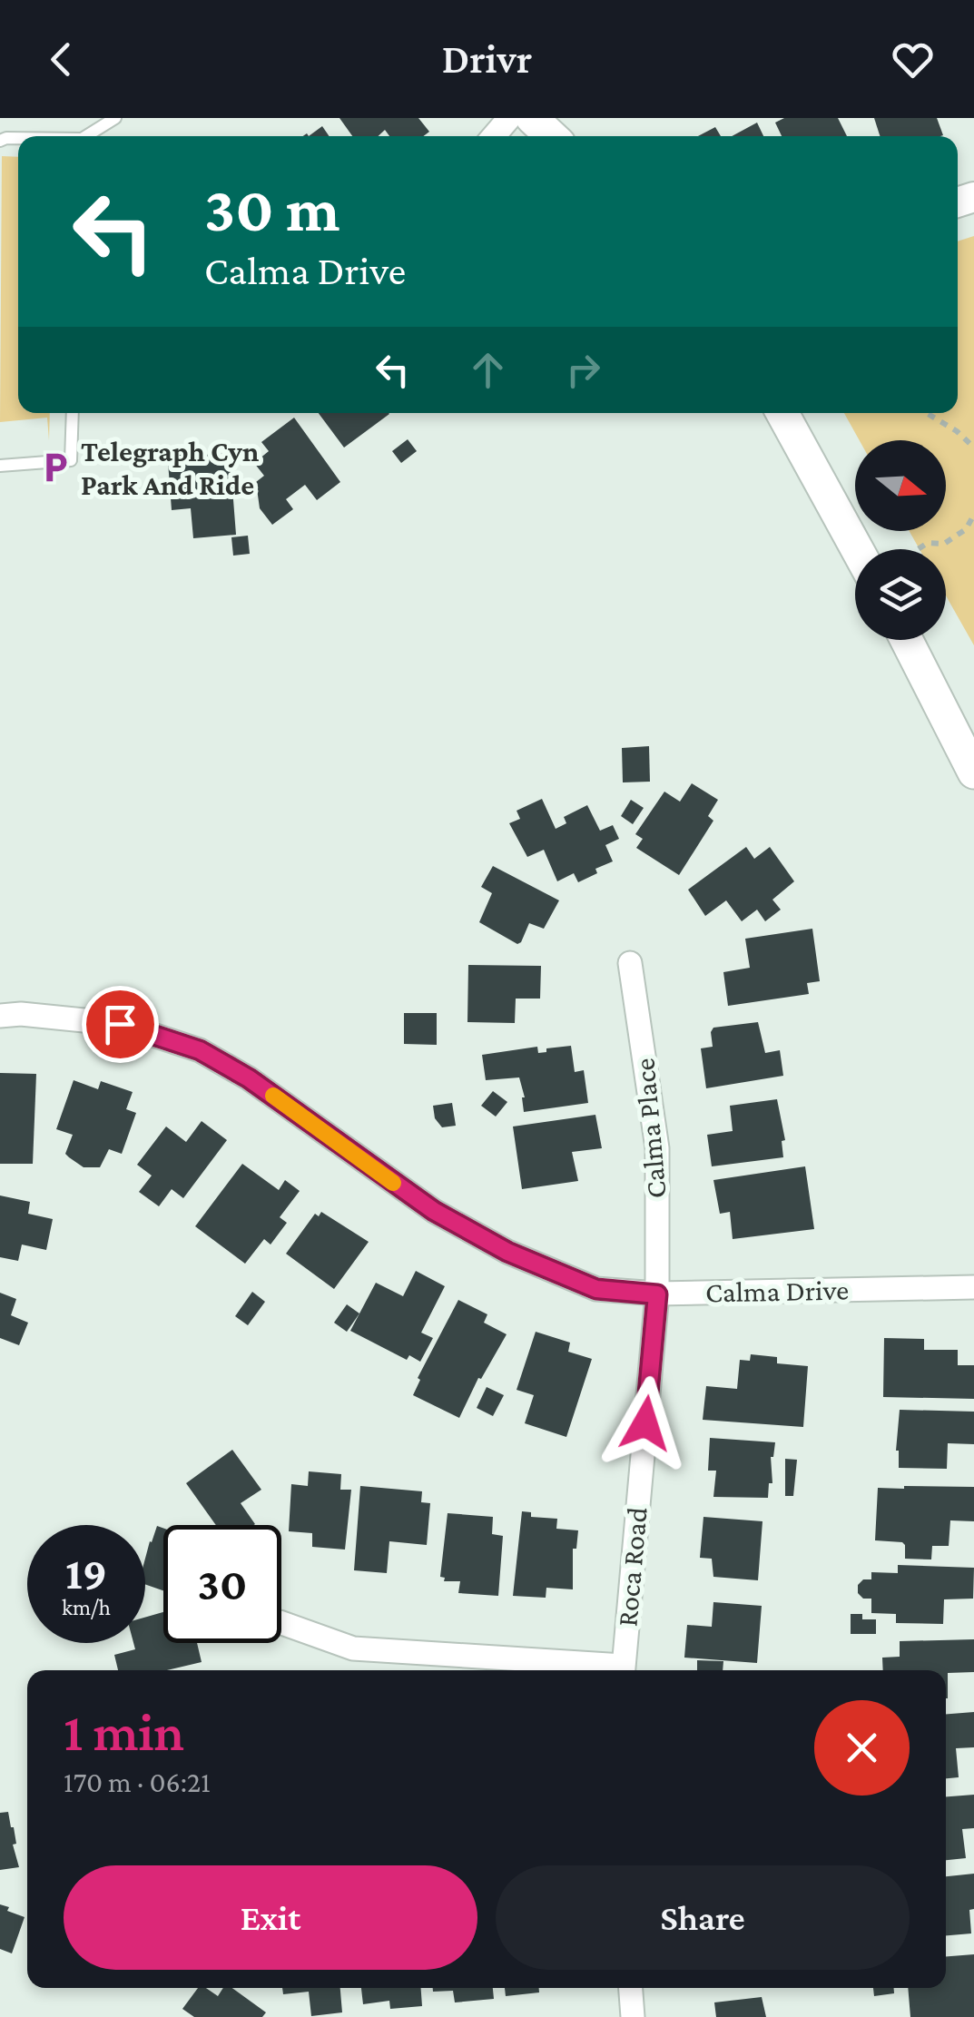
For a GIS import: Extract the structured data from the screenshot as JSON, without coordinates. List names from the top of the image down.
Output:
{
  "streets": {
    "street": ["Calma Place", "Calma Drive", "Roca Road"]
  },
  "crossings": [
    ["Calma Place", "Calma Drive"],
    ["Calma Place", "Roca Road"],
    ["Calma Drive", "Roca Road"]
  ],
  "places": {
    "parking": ["Telegraph Cyn Park And Ride"]
  },
  "north": "right",
  "page": {
    "header": "Drivr",
    "turn": ["30 m", "Calma Drive"],
    "speed": "19 km/h",
    "limit": "30",
    "heading": ["1 min", "170 m · 06:21"],
    "buttons": ["Exit", "Share"]
  }
}
